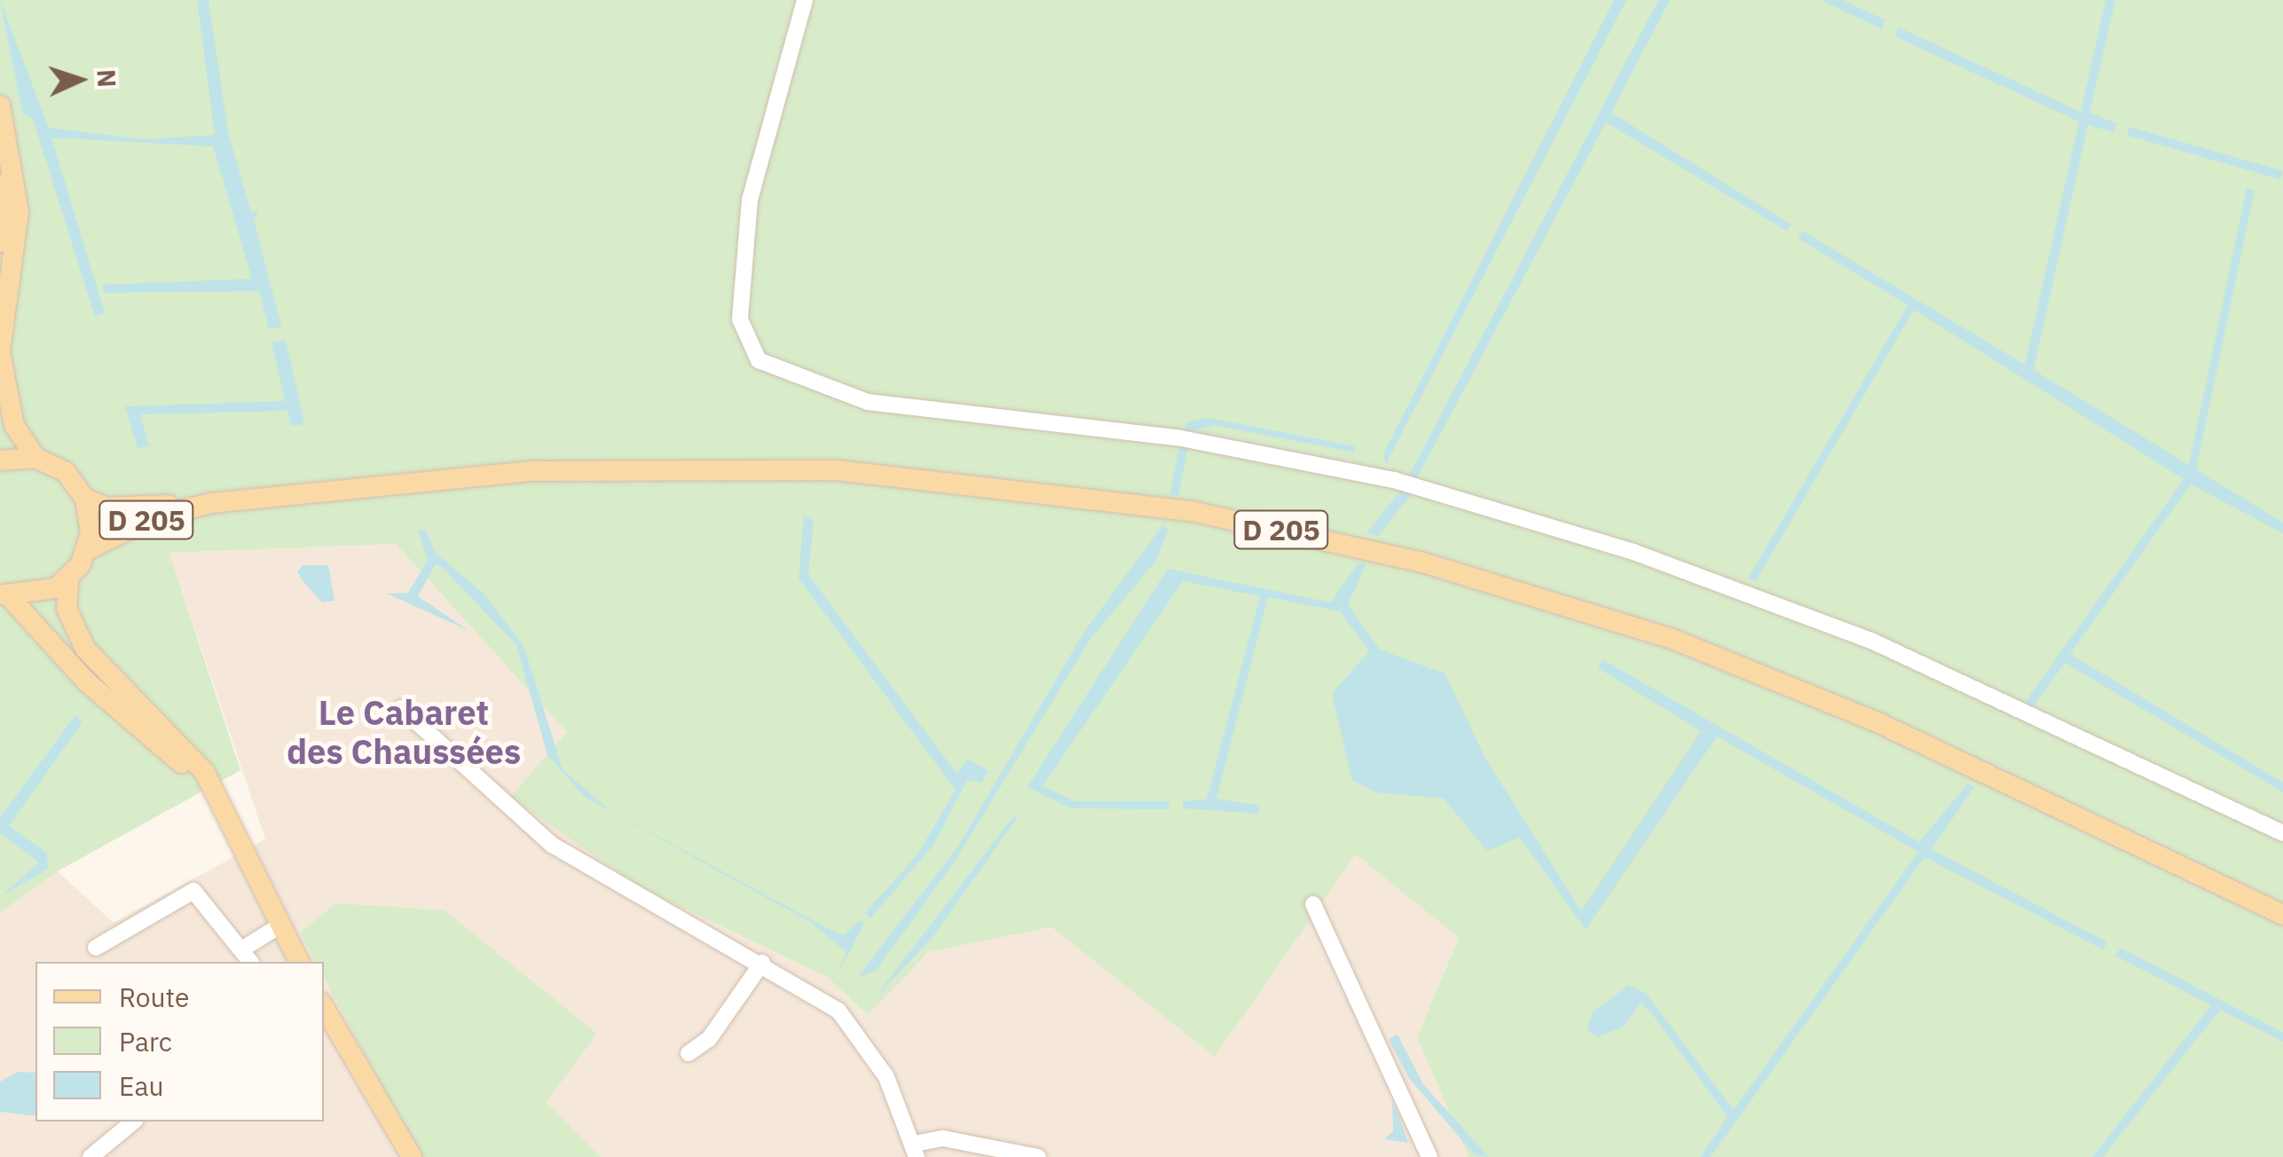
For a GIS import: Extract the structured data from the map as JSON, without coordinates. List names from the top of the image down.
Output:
{
  "streets": {
    "main road": ["D 205"]
  },
  "districts": ["Le Cabaret des Chaussées"],
  "legend": ["Route", "Parc", "Eau"],
  "north": "right"
}
